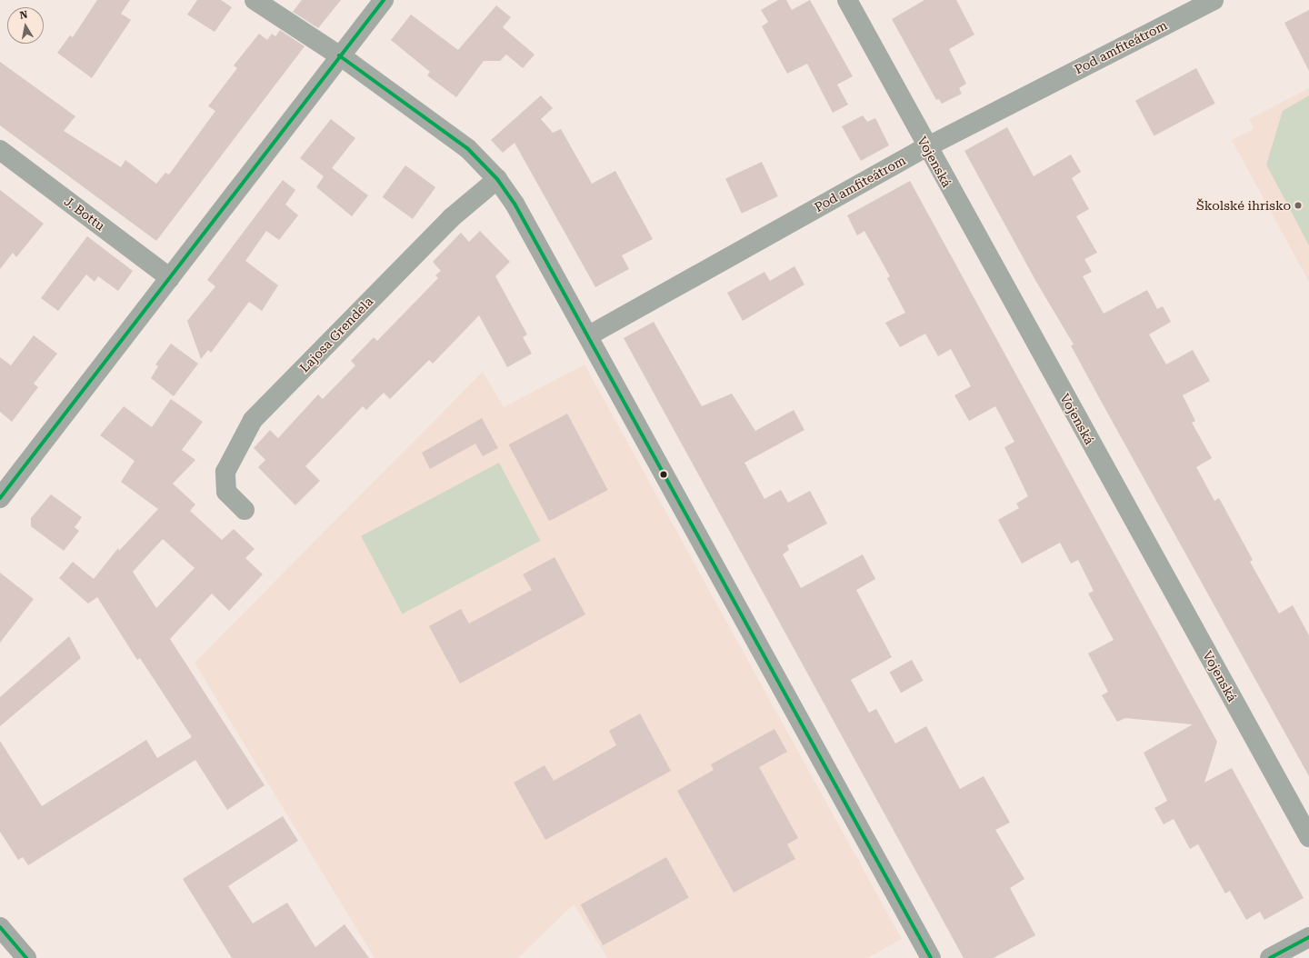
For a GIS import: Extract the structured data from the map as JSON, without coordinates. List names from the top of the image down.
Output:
{
  "streets": {
    "street": [
      "Pod amfiteátrom",
      "Vojenská",
      "J. Bottu",
      "Lajosa Grendela"
    ]
  },
  "crossings": [
    ["Pod amfiteátrom", "Vojenská"]
  ],
  "places": ["Školské ihrisko"],
  "north": "top"
}
